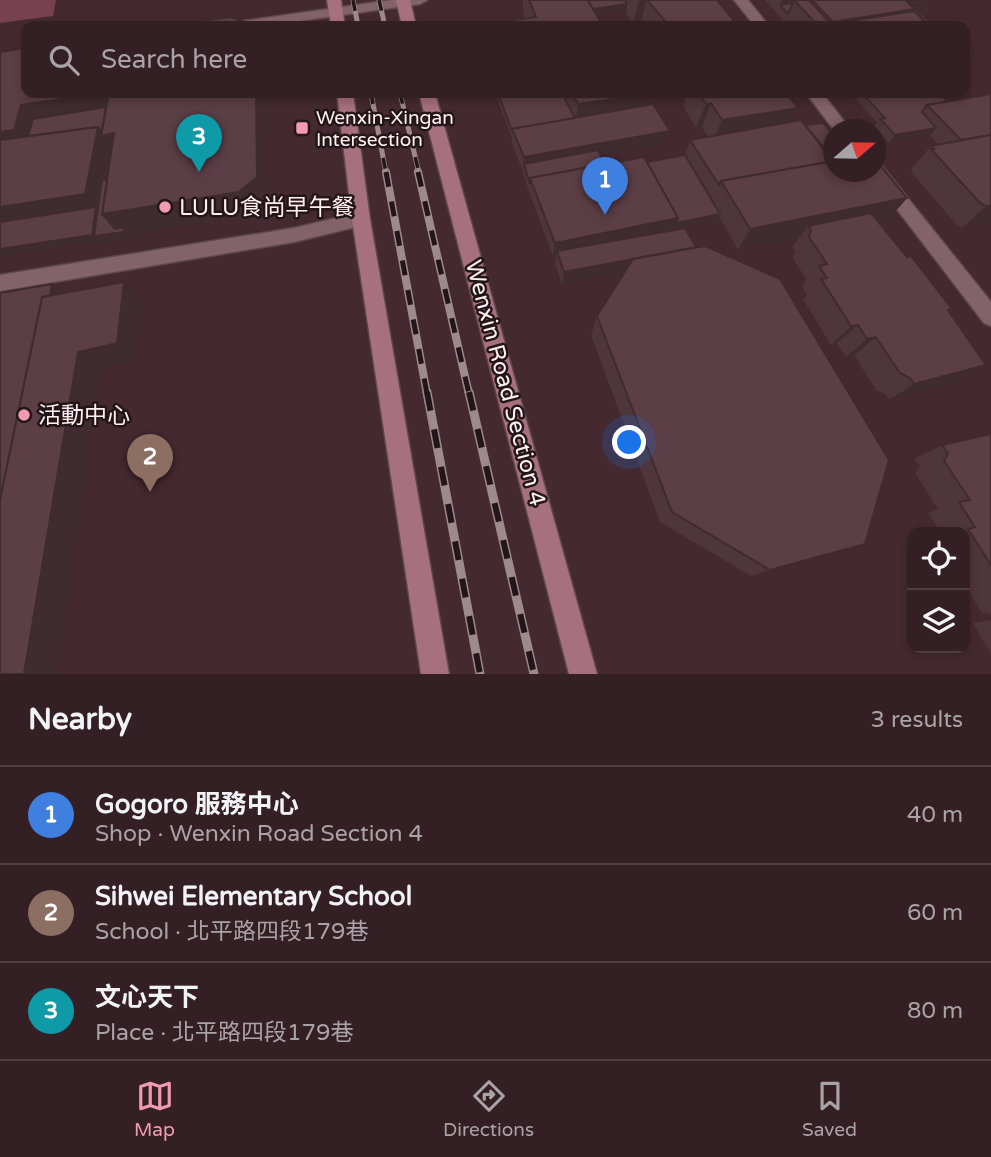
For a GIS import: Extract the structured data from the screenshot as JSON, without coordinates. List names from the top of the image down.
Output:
{
  "streets": {
    "main road": ["Wenxin Road Section 4"]
  },
  "places": {
    "transit": ["Wenxin-Xingan Intersection"],
    "other": ["LULU食尚早午餐", "活動中心"]
  },
  "north": "right",
  "page": {
    "search": "Search here",
    "pins": ["3", "1", "2"],
    "heading": ["Nearby", "3 results"],
    "list": [
      {
        "mark": "1",
        "name": "Gogoro 服務中心",
        "note": "Shop · Wenxin Road Section 4",
        "value": "40 m"
      },
      {
        "mark": "2",
        "name": "Sihwei Elementary School",
        "note": "School · 北平路四段179巷",
        "value": "60 m"
      },
      {
        "mark": "3",
        "name": "文心天下",
        "note": "Place · 北平路四段179巷",
        "value": "80 m"
      }
    ],
    "nav": ["Map", "Directions", "Saved"]
  }
}
